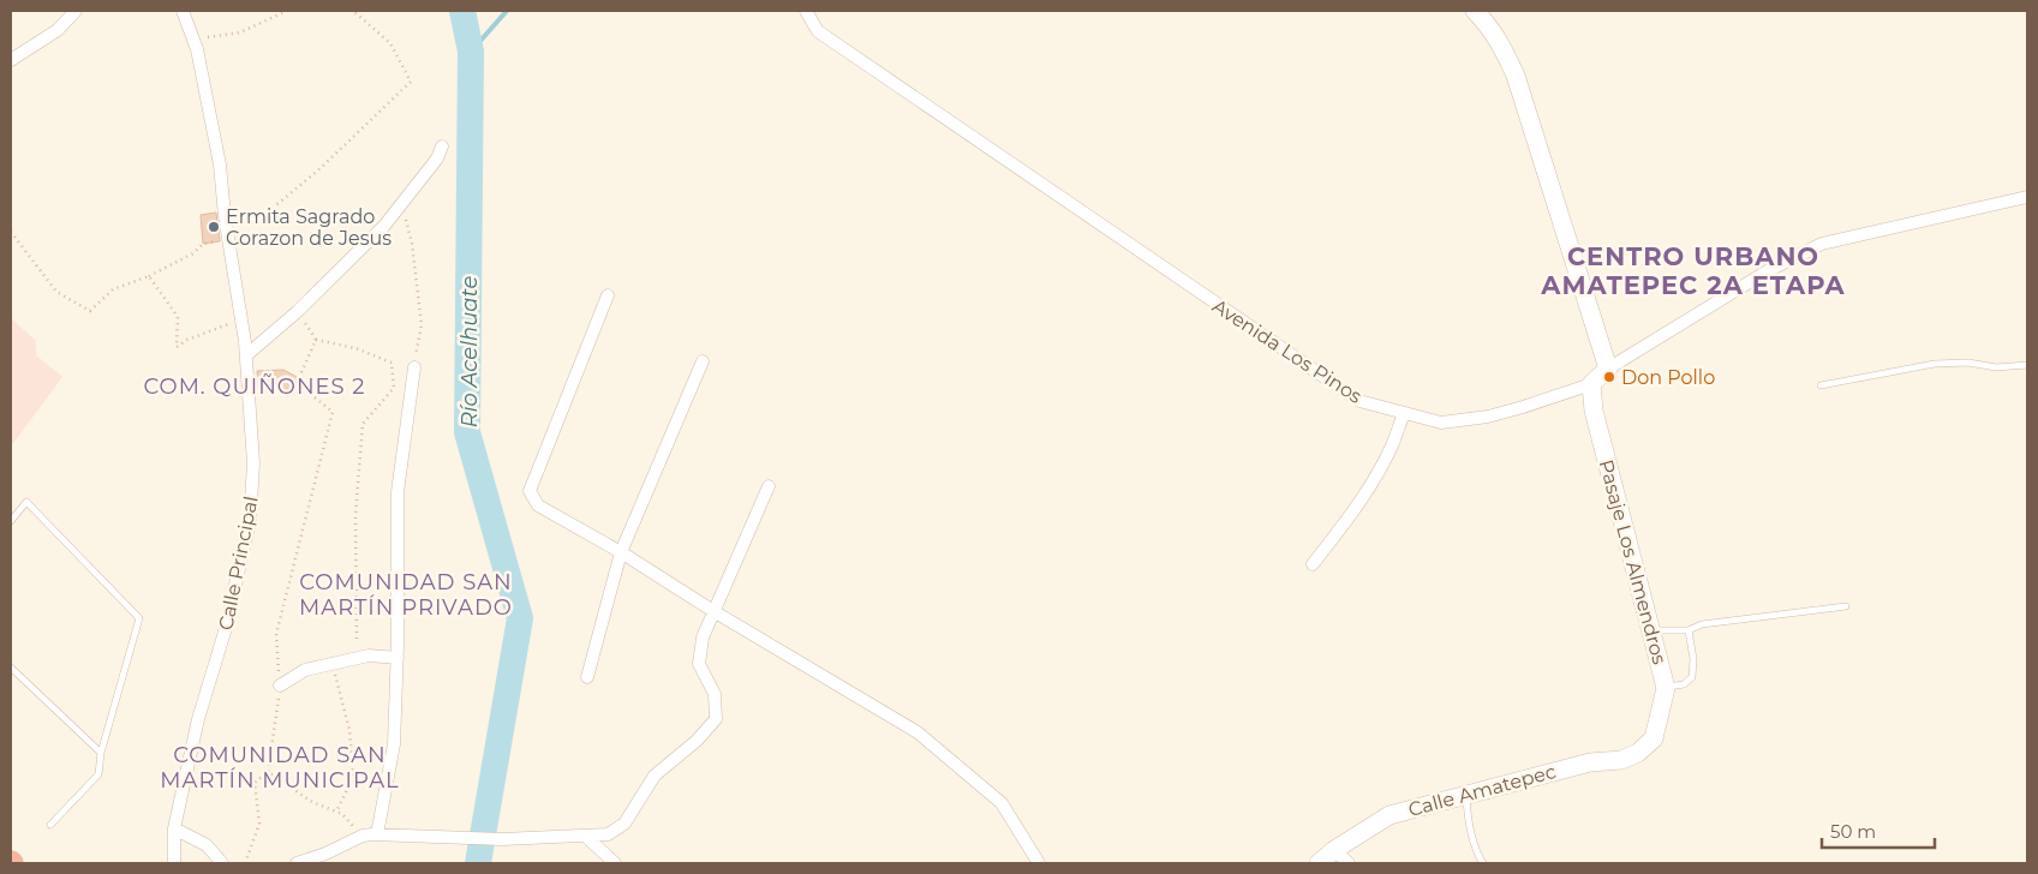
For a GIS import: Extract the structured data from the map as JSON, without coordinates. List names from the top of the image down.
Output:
{
  "streets": {
    "street": [
      "Avenida Los Pinos",
      "Pasaje Los Almendros",
      "Calle Principal",
      "Calle Amatepec"
    ]
  },
  "crossings": [
    ["Avenida Los Pinos", "Pasaje Los Almendros"],
    ["Pasaje Los Almendros", "Calle Amatepec"]
  ],
  "districts": [
    "CENTRO URBANO AMATEPEC 2A ETAPA",
    "COM. QUIÑONES 2",
    "COMUNIDAD SAN MARTÍN PRIVADO",
    "COMUNIDAD SAN MARTÍN MUNICIPAL"
  ],
  "water": ["Río Acelhuate"],
  "places": ["Ermita Sagrado Corazon de Jesus", "Don Pollo"],
  "scale_bar": "50 m"
}
